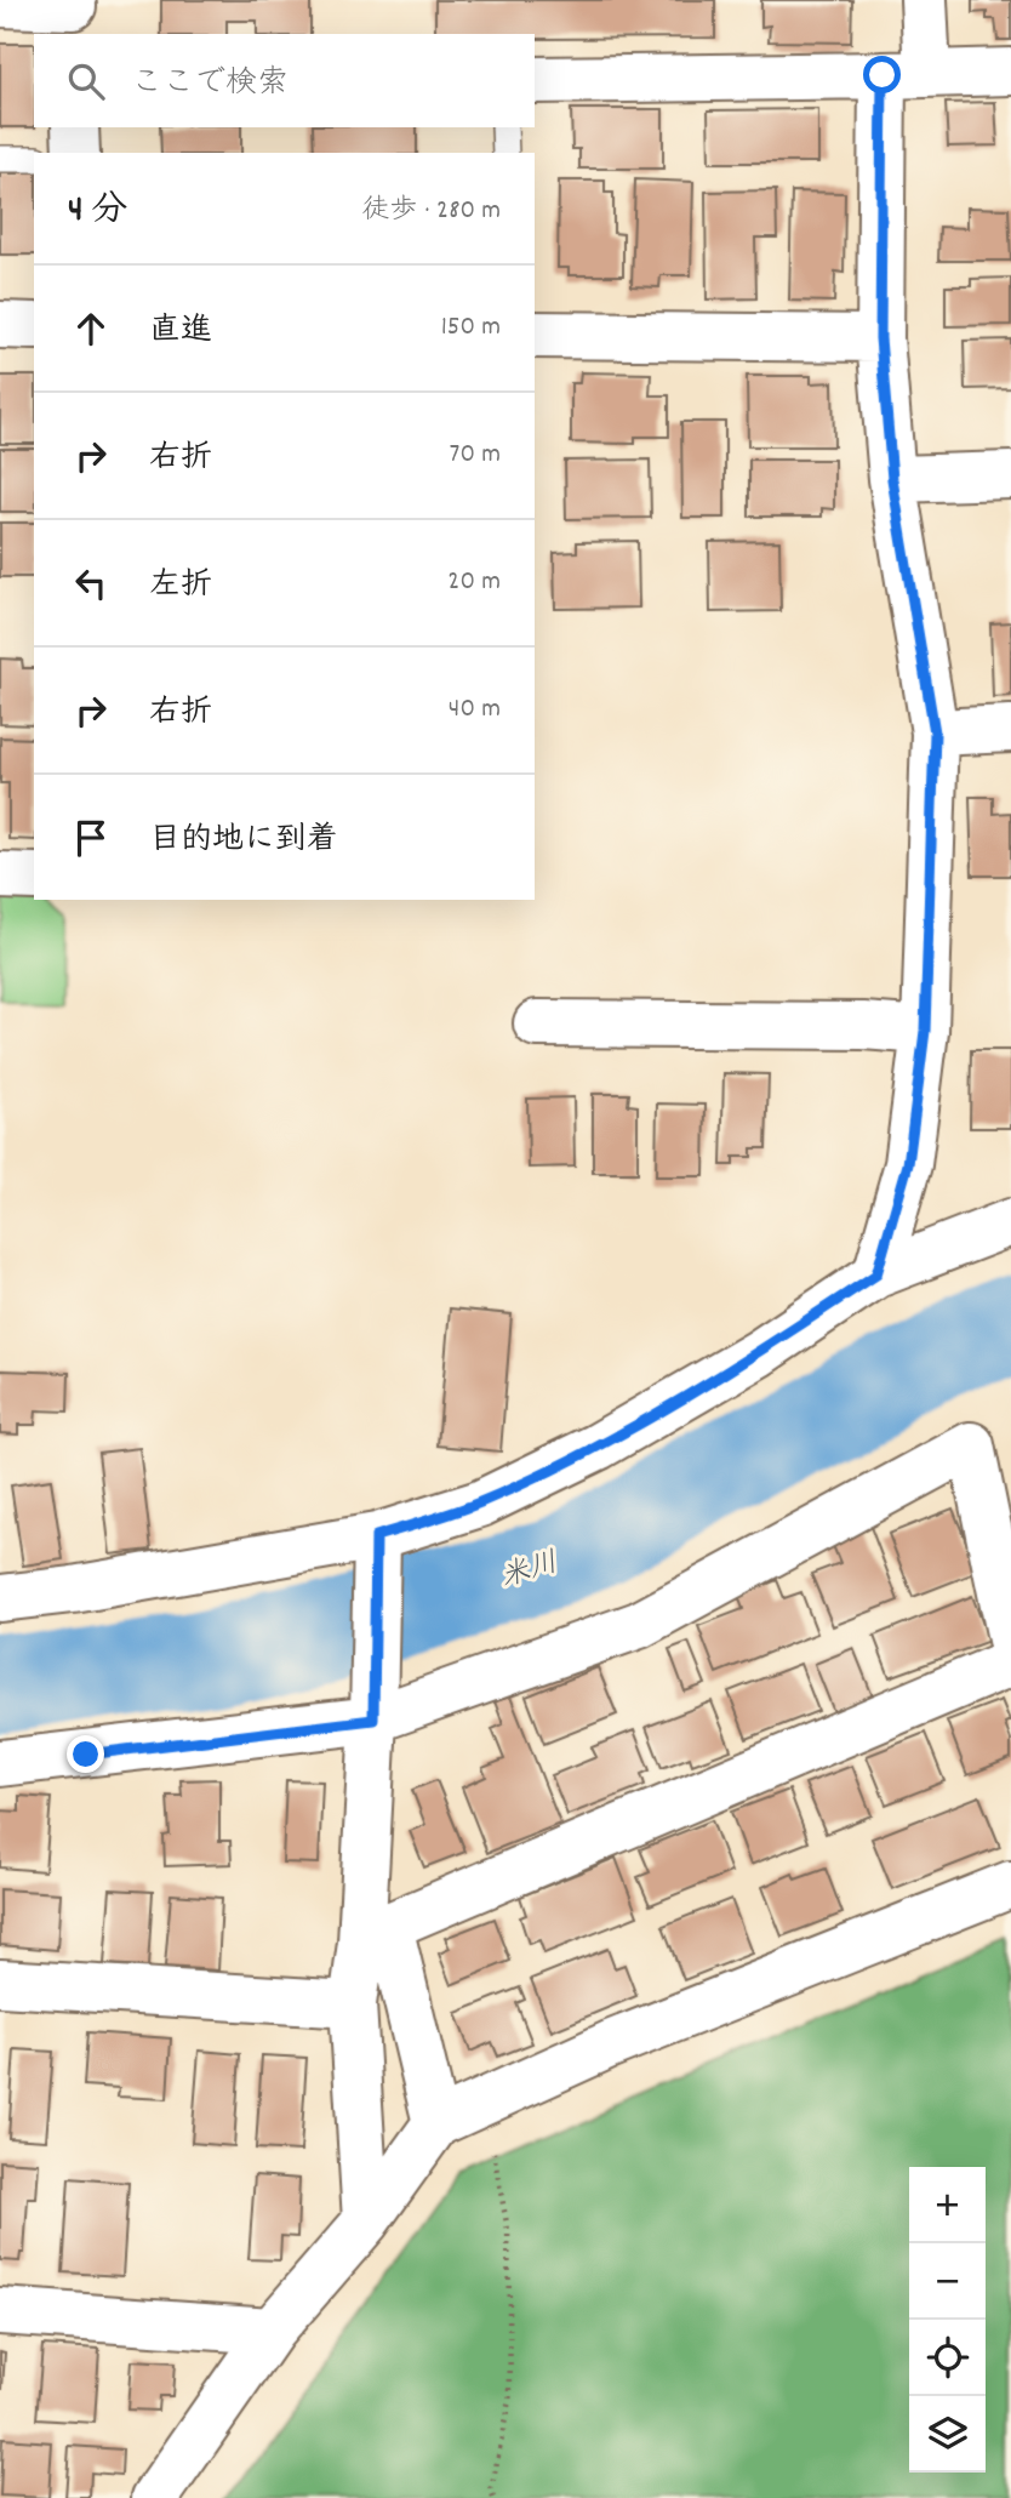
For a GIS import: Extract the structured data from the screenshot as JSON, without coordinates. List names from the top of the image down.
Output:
{
  "water": ["米川"],
  "page": {
    "search": "ここで検索",
    "heading": ["4 分", "徒歩 · 280 m"],
    "list": [
      ["直進", "150 m"],
      ["右折", "70 m"],
      ["左折", "20 m"],
      ["右折", "40 m"],
      "目的地に到着"
    ],
    "map_buttons": ["+", "−"]
  }
}
